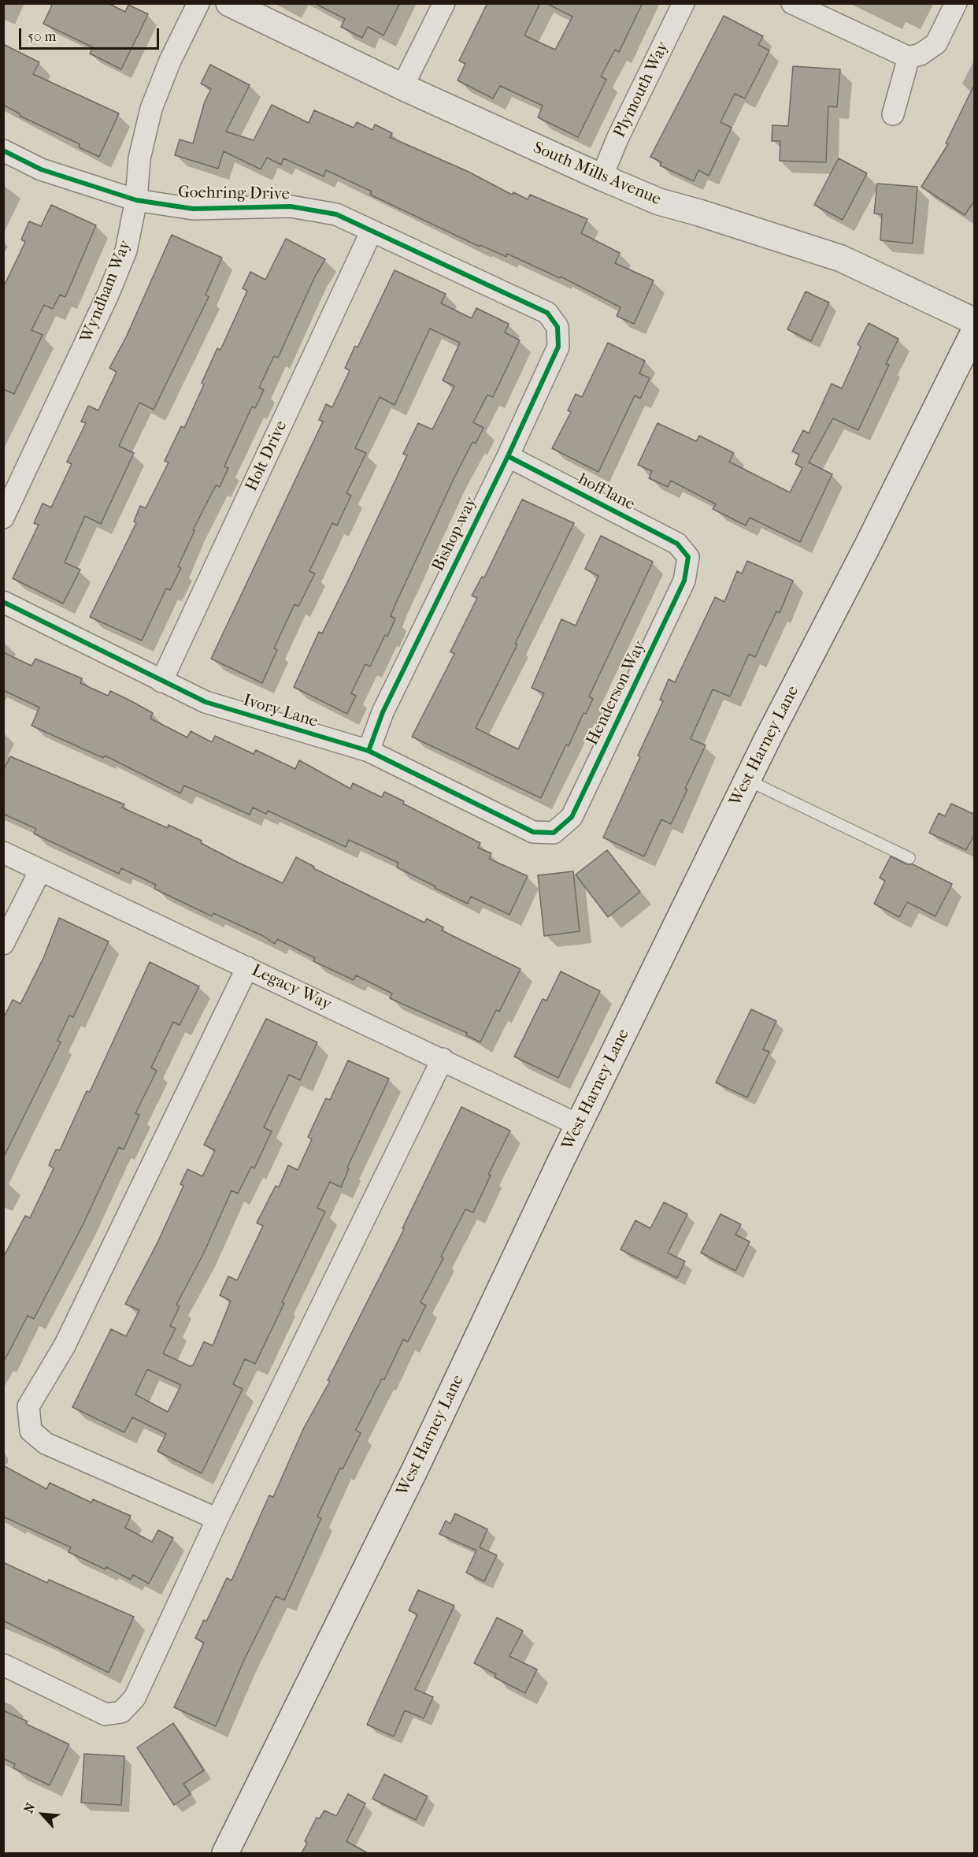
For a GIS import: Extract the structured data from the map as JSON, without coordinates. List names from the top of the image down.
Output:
{
  "streets": {
    "main road": ["South Mills Avenue", "West Harney Lane"],
    "street": [
      "Plymouth Way",
      "Goehring Drive",
      "Wyndham Way",
      "Holt Drive",
      "hoff lane",
      "Bishop way",
      "Henderson Way",
      "Ivory Lane",
      "Legacy Way"
    ]
  },
  "crossings": [
    ["Plymouth Way", "South Mills Avenue"],
    ["Goehring Drive", "Wyndham Way"],
    ["Goehring Drive", "Holt Drive"],
    ["Goehring Drive", "Bishop way"],
    ["Holt Drive", "Ivory Lane"],
    ["hoff lane", "Bishop way"],
    ["hoff lane", "Henderson Way"],
    ["Bishop way", "Ivory Lane"],
    ["Henderson Way", "Ivory Lane"],
    ["West Harney Lane", "Legacy Way"]
  ],
  "scale_bar": "50 m",
  "north": "top left"
}
